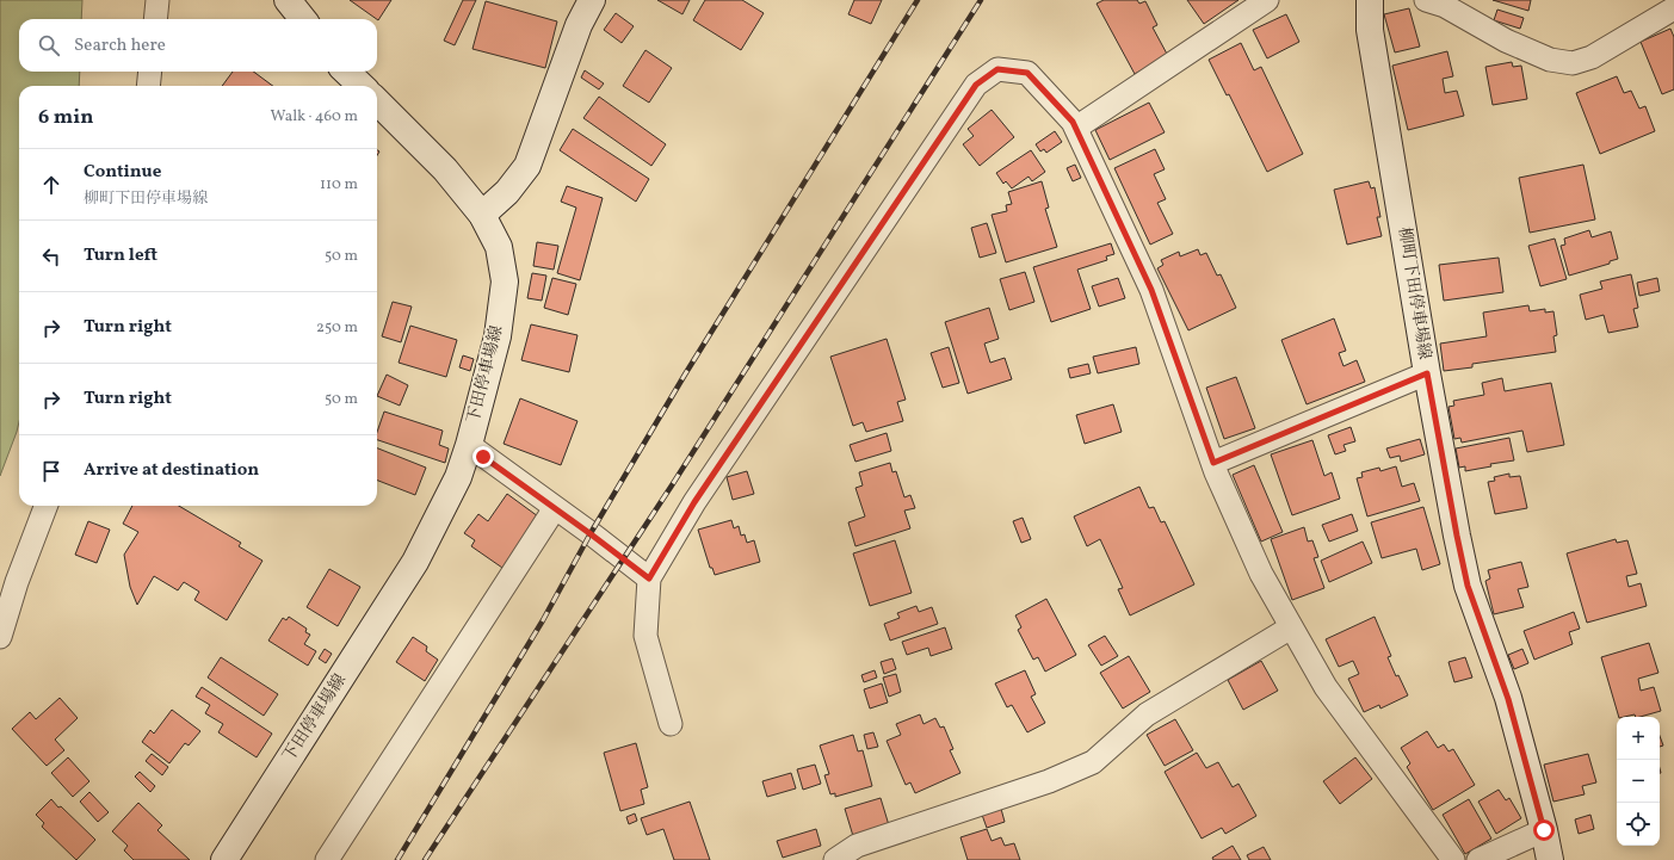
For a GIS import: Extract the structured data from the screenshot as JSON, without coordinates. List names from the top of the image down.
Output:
{
  "streets": {
    "main road": ["柳町下田停車場線", "下田停車場線"]
  },
  "page": {
    "search": "Search here",
    "heading": ["6 min", "Walk · 460 m"],
    "list": [
      ["Continue", "柳町下田停車場線", "110 m"],
      ["Turn left", "50 m"],
      ["Turn right", "250 m"],
      ["Turn right", "50 m"],
      "Arrive at destination"
    ],
    "map_buttons": ["+", "−"]
  }
}
